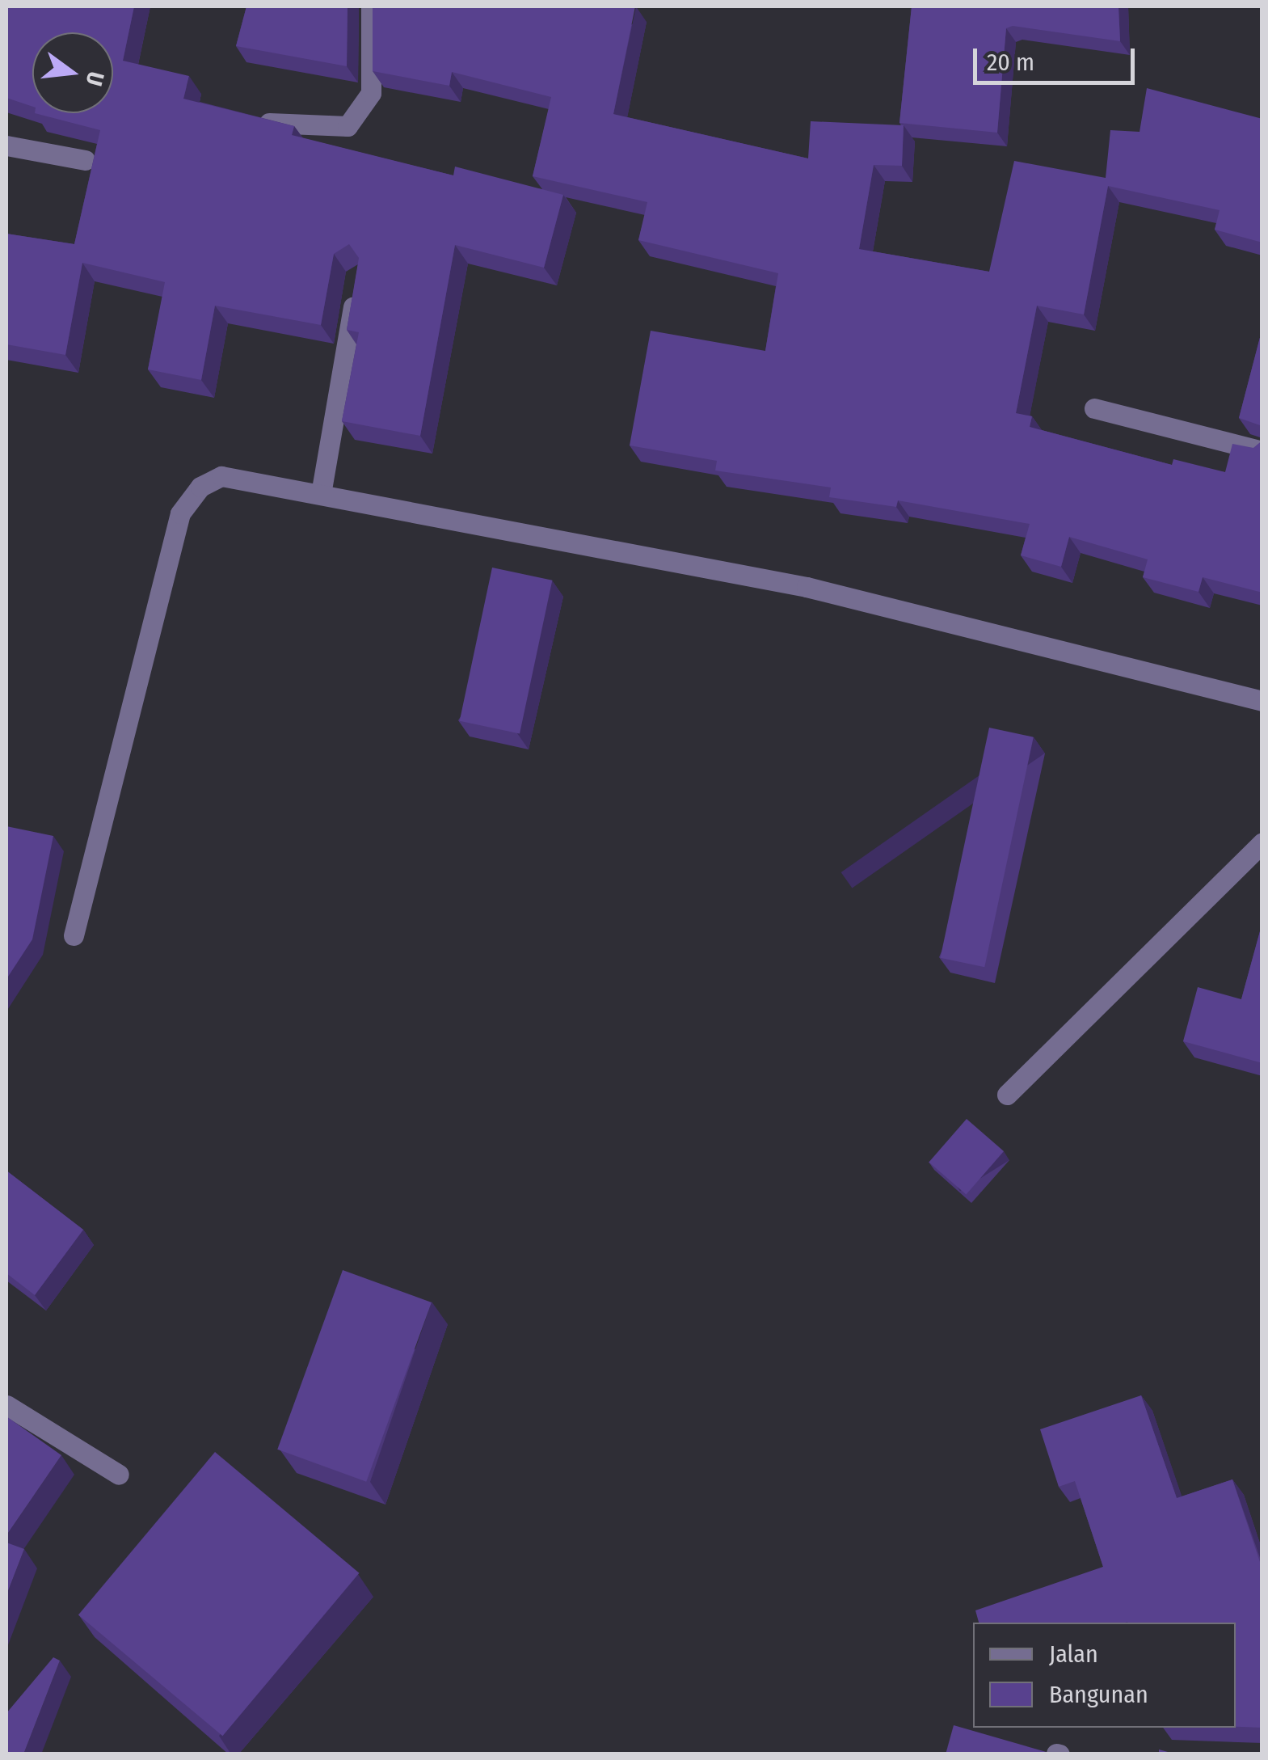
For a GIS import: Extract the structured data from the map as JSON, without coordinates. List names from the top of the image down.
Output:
{
  "legend": ["Jalan", "Bangunan"],
  "scale_bar": "20 m",
  "north": "right"
}
